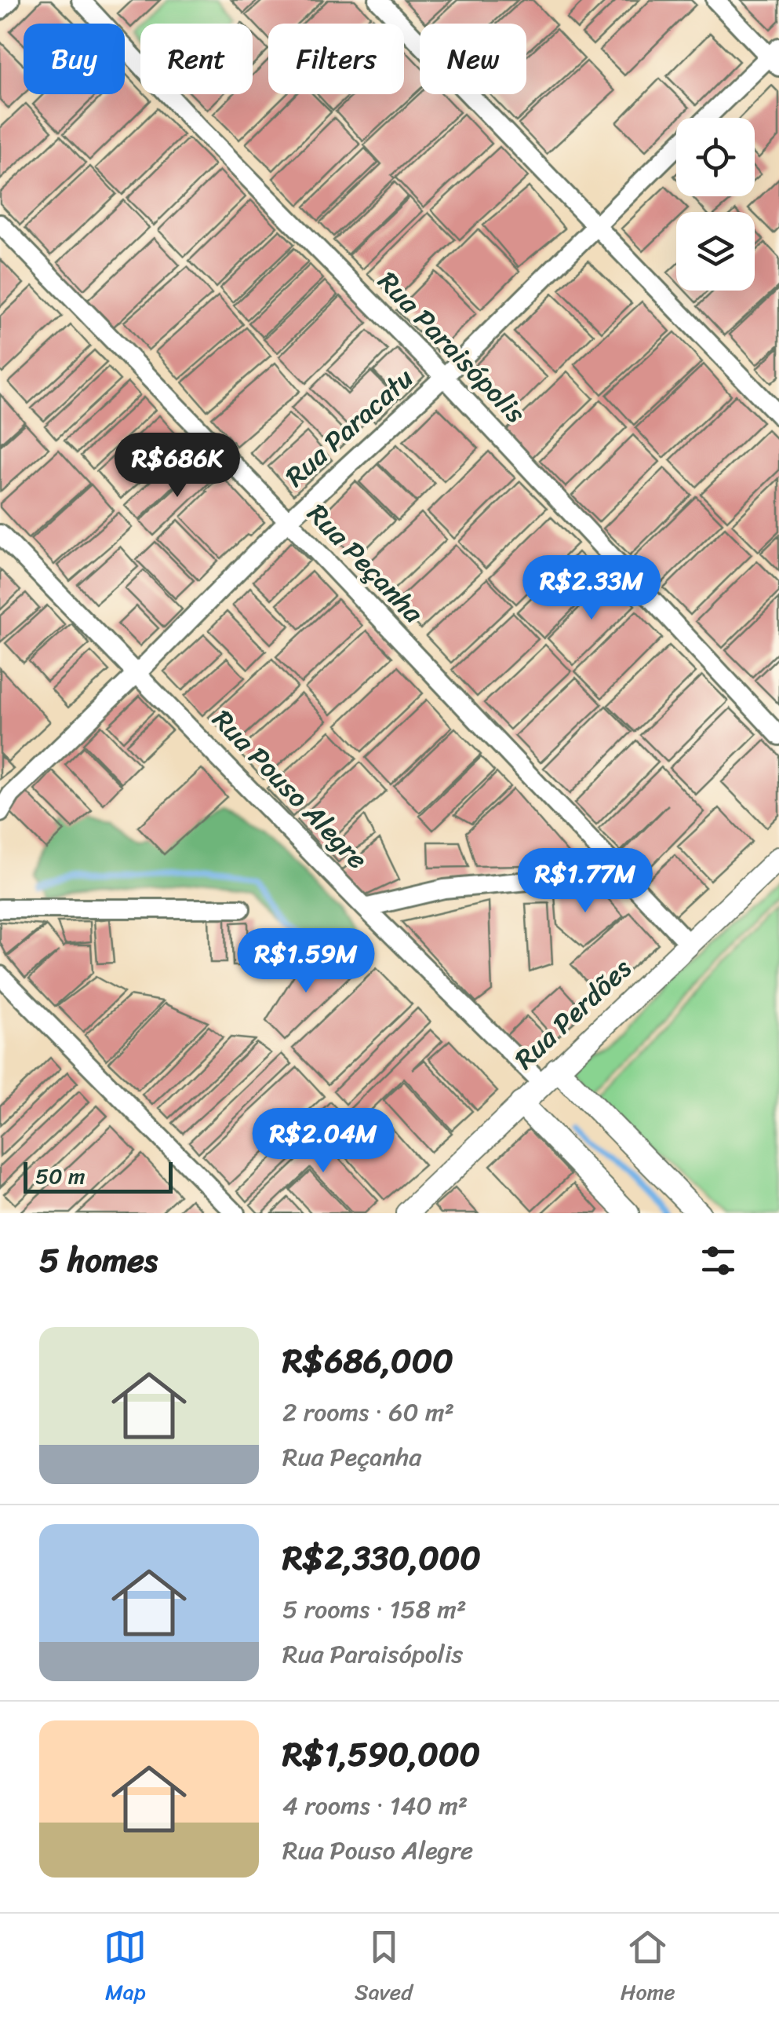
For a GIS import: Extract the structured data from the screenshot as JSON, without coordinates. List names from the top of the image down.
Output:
{
  "streets": {
    "street": [
      "Rua Paraisópolis",
      "Rua Paracatu",
      "Rua Peçanha",
      "Rua Pouso Alegre",
      "Rua Perdões"
    ]
  },
  "crossings": [
    ["Rua Paraisópolis", "Rua Paracatu"],
    ["Rua Paracatu", "Rua Peçanha"],
    ["Rua Paracatu", "Rua Pouso Alegre"],
    ["Rua Peçanha", "Rua Perdões"],
    ["Rua Pouso Alegre", "Rua Perdões"]
  ],
  "scale_bar": "50 m",
  "page": {
    "chip": [
      "Buy",
      "Rent",
      "Filters",
      "New"
    ],
    "price": [
      "R$686K",
      "R$2.33M",
      "R$1.77M",
      "R$1.59M",
      "R$2.04M"
    ],
    "scale": "50 m",
    "heading": "5 homes",
    "list": [
      {
        "name": "R$686,000",
        "note": "2 rooms · 60 m² · Rua Peçanha"
      },
      {
        "name": "R$2,330,000",
        "note": "5 rooms · 158 m² · Rua Paraisópolis"
      },
      {
        "name": "R$1,590,000",
        "note": "4 rooms · 140 m² · Rua Pouso Alegre"
      }
    ],
    "tabs": ["Map", "Saved", "Home"]
  }
}
